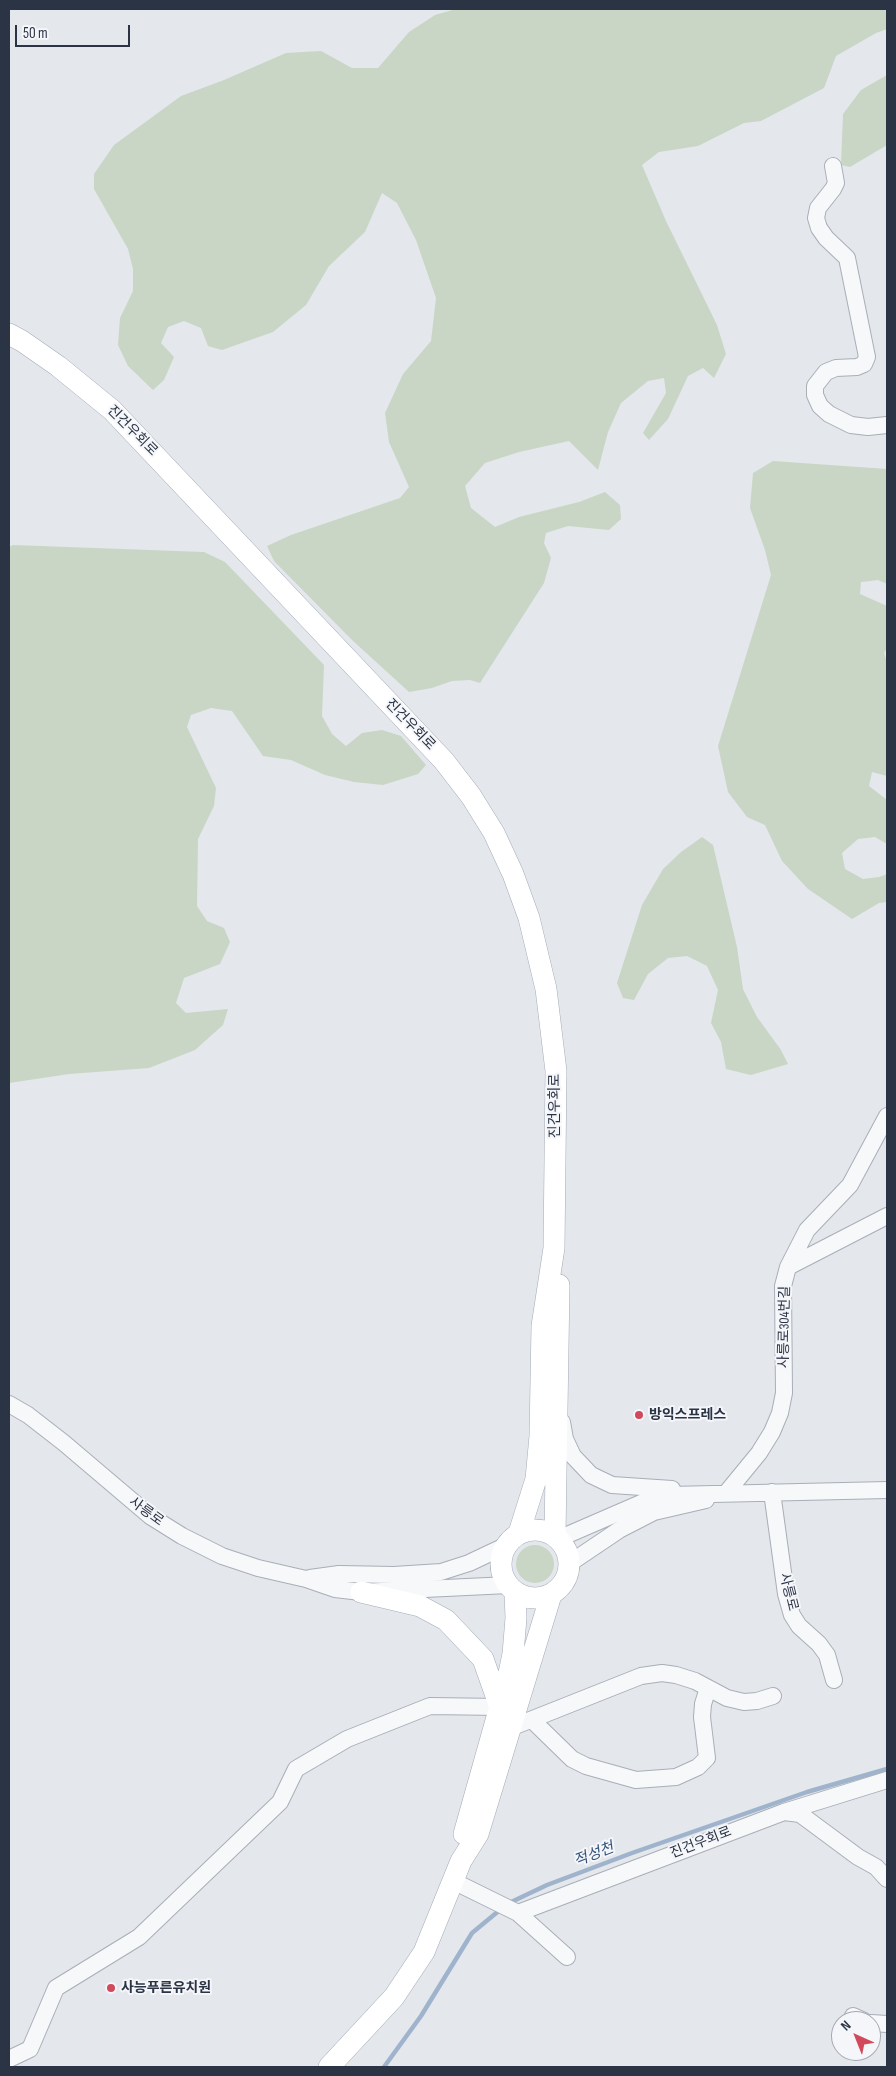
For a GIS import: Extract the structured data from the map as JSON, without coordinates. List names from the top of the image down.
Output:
{
  "streets": {
    "main road": ["진건우회로"],
    "street": ["사릉로304번길", "사릉로"]
  },
  "crossings": [
    ["진건우회로", "사릉로"]
  ],
  "water": ["적성천"],
  "places": ["방익스프레스", "사능푸른유치원"],
  "scale_bar": "50 m",
  "north": "top left"
}
